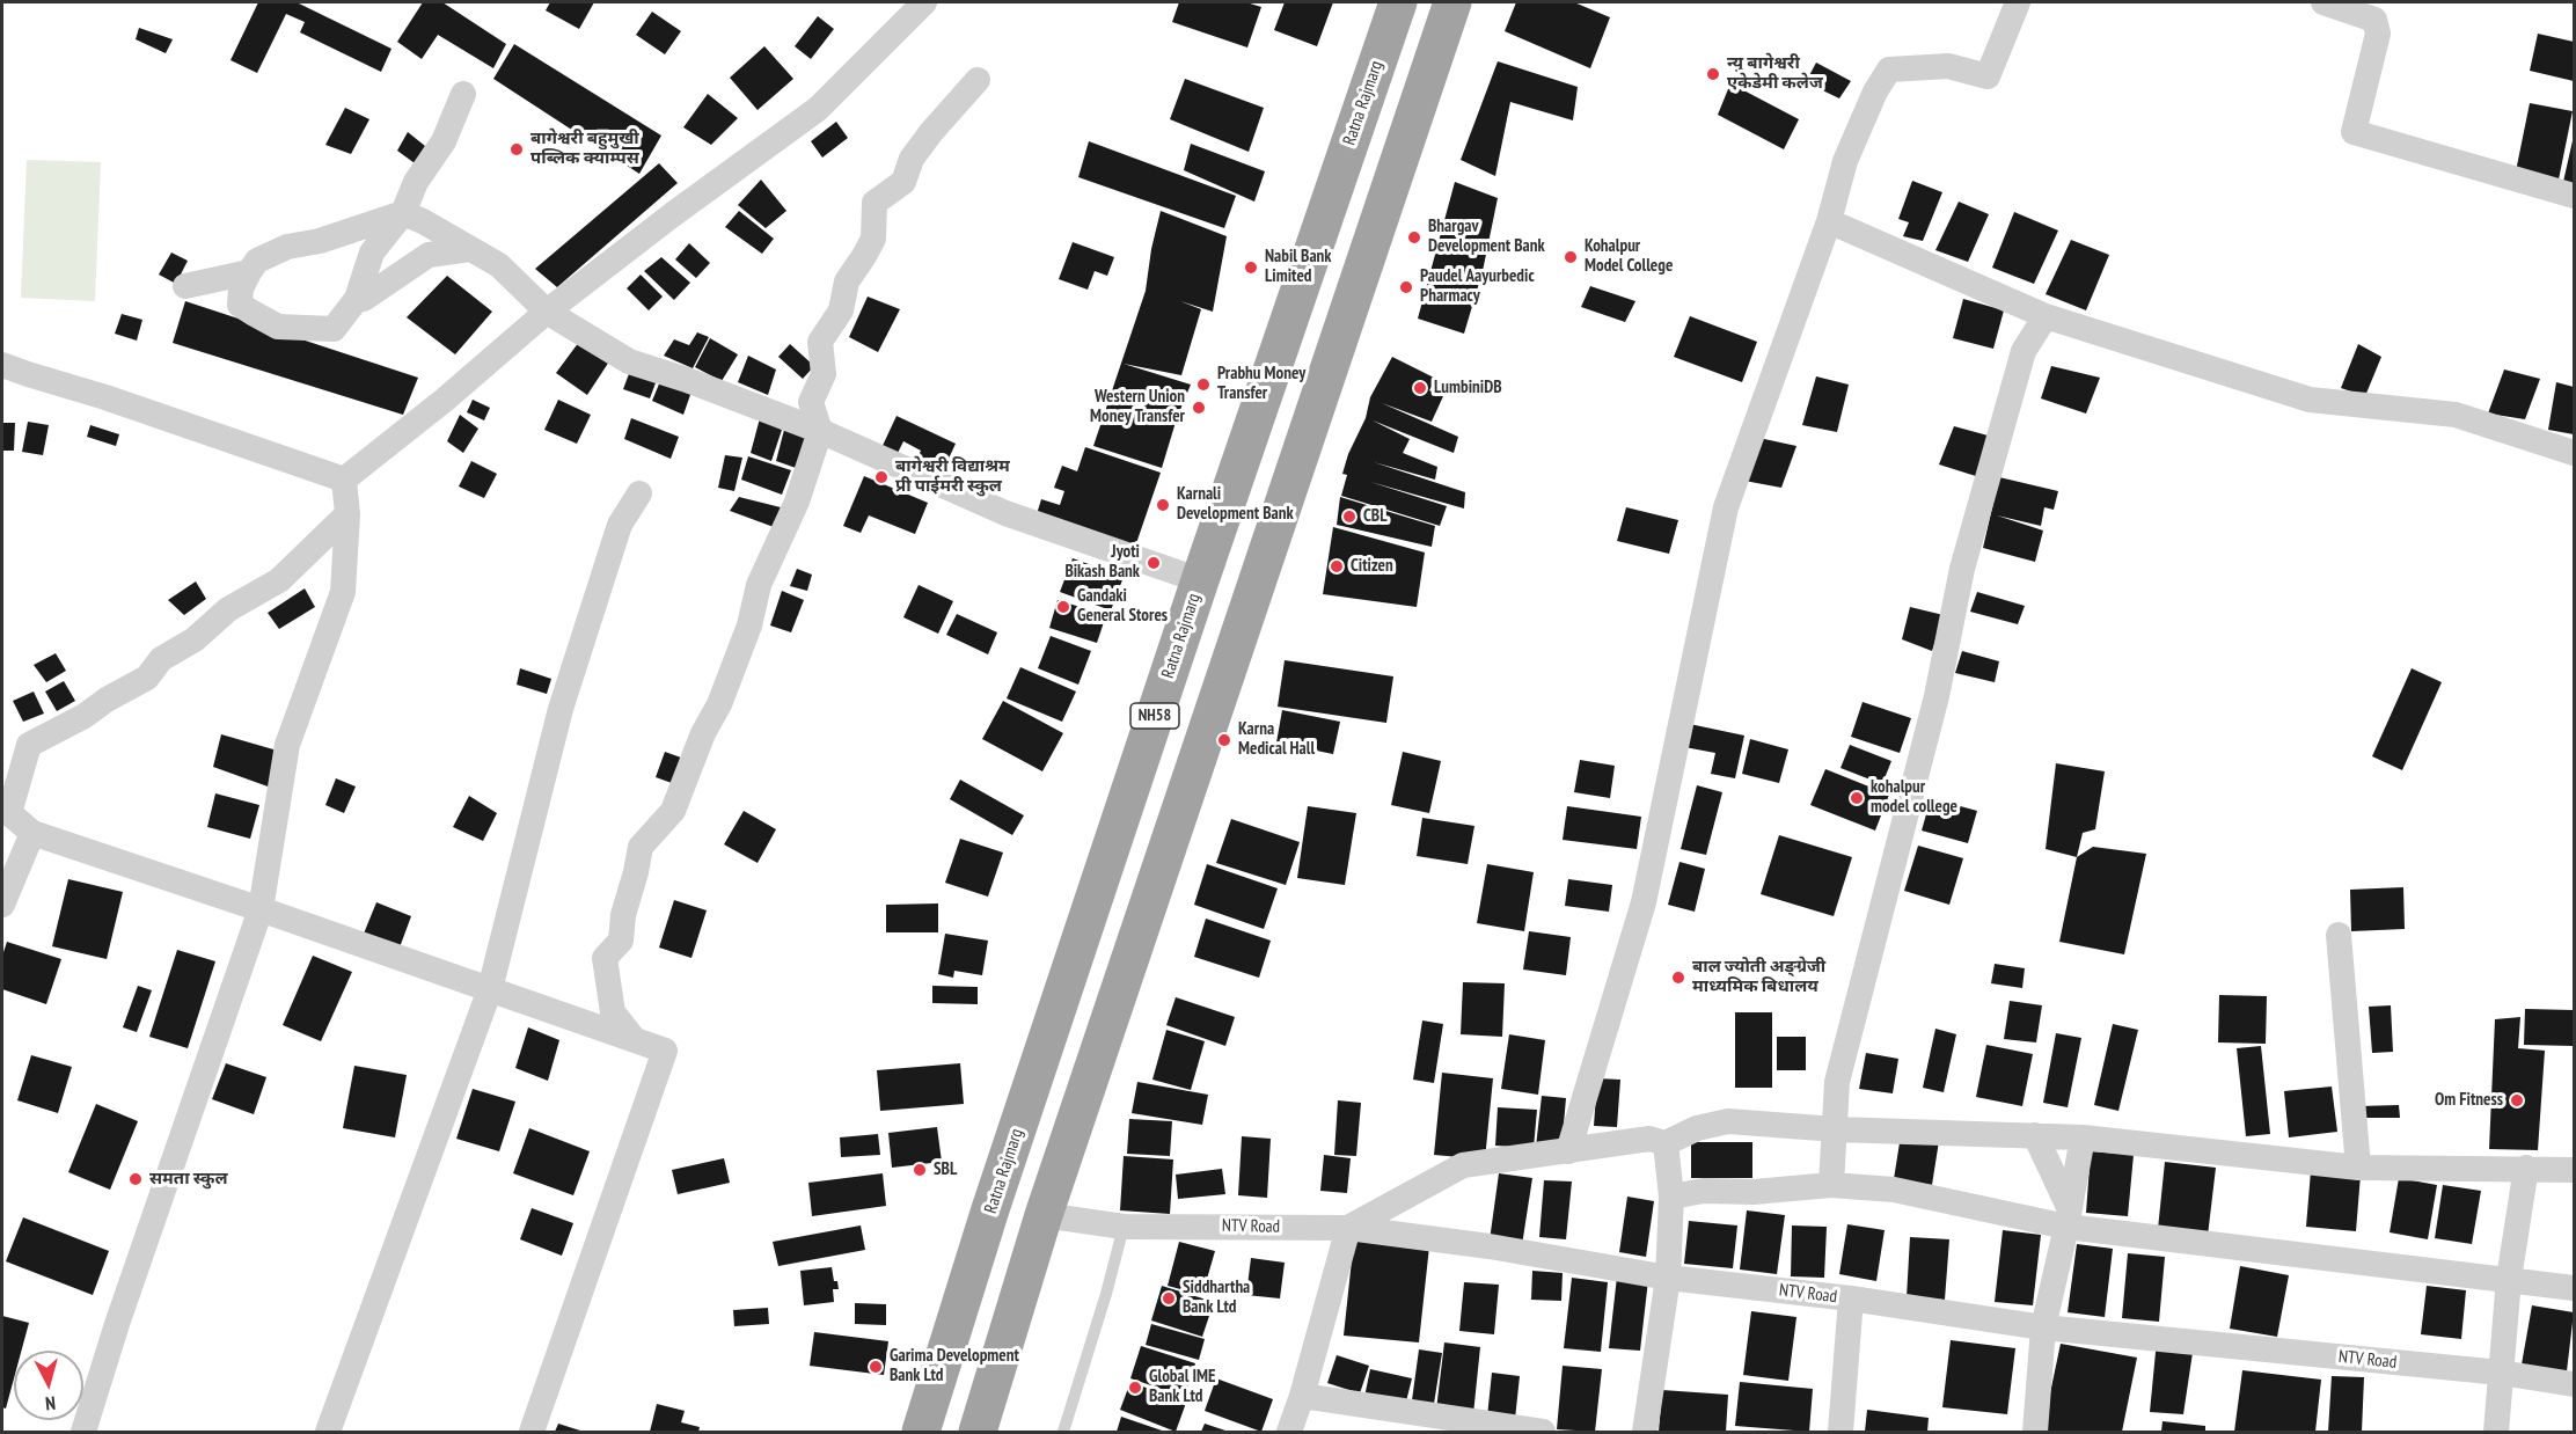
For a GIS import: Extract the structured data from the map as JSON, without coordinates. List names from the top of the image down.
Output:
{
  "streets": {
    "highway": ["Ratna Rajmarg", "NH58"],
    "street": ["NTV Road"]
  },
  "places": [
    "न्यु बागेश्वरी एकेडेमी कलेज",
    "बागेश्वरी बहुमुखी पब्लिक क्याम्पस",
    "Bhargav Development Bank",
    "Kohalpur Model College",
    "Nabil Bank Limited",
    "Paudel Aayurbedic Pharmacy",
    "Prabhu Money Transfer",
    "LumbiniDB",
    "Western Union Money Transfer",
    "बागेश्वरी विद्याश्रम प्री पाईमरी स्कुल",
    "Karnali Development Bank",
    "CBL",
    "Jyoti Bikash Bank",
    "Citizen",
    "Gandaki General Stores",
    "Karna Medical Hall",
    "kohalpur model college",
    "बाल ज्योती अङ्ग्रेजी माध्यमिक बिधालय",
    "Om Fitness",
    "SBL",
    "समता स्कुल",
    "Siddhartha Bank Ltd",
    "Garima Development Bank Ltd",
    "Global IME Bank Ltd"
  ],
  "north": "bottom"
}
